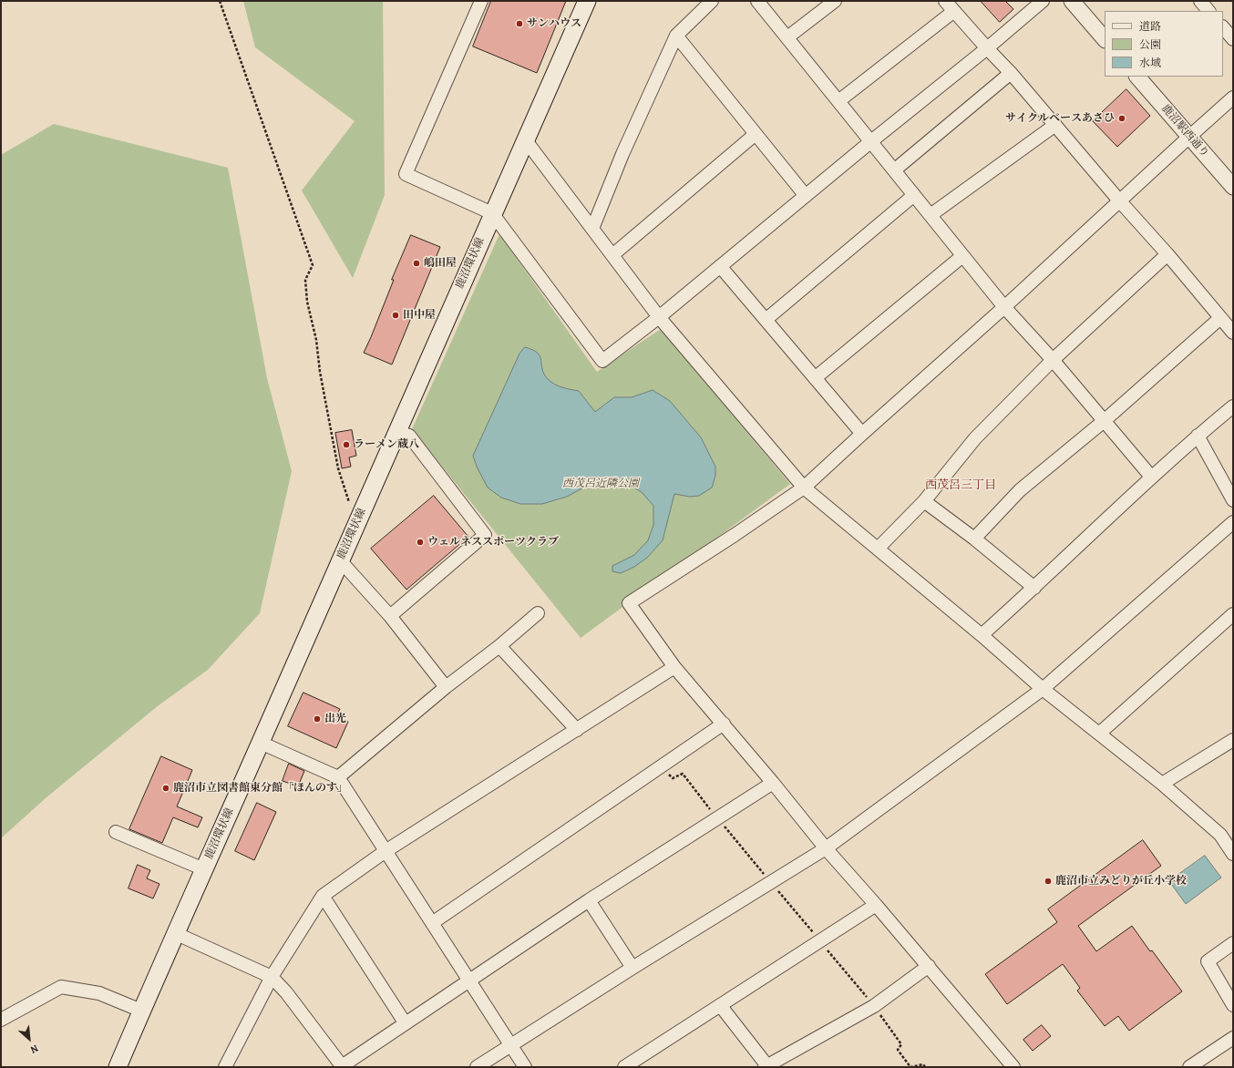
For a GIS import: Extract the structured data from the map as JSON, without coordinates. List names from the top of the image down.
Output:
{
  "streets": {
    "main road": ["鹿沼環状線"],
    "street": ["鹿沼駅西通り"]
  },
  "districts": ["西茂呂三丁目"],
  "parks": ["西茂呂近隣公園"],
  "places": [
    "サンハウス",
    "サイクルベースあさひ",
    "嶋田屋",
    "田中屋",
    "ラーメン蔵八",
    "ウェルネススポーツクラブ",
    "出光",
    "鹿沼市立図書館東分館「ほんのす」",
    "鹿沼市立みどりが丘小学校"
  ],
  "legend": ["道路", "公園", "水域"],
  "north": "bottom right"
}
